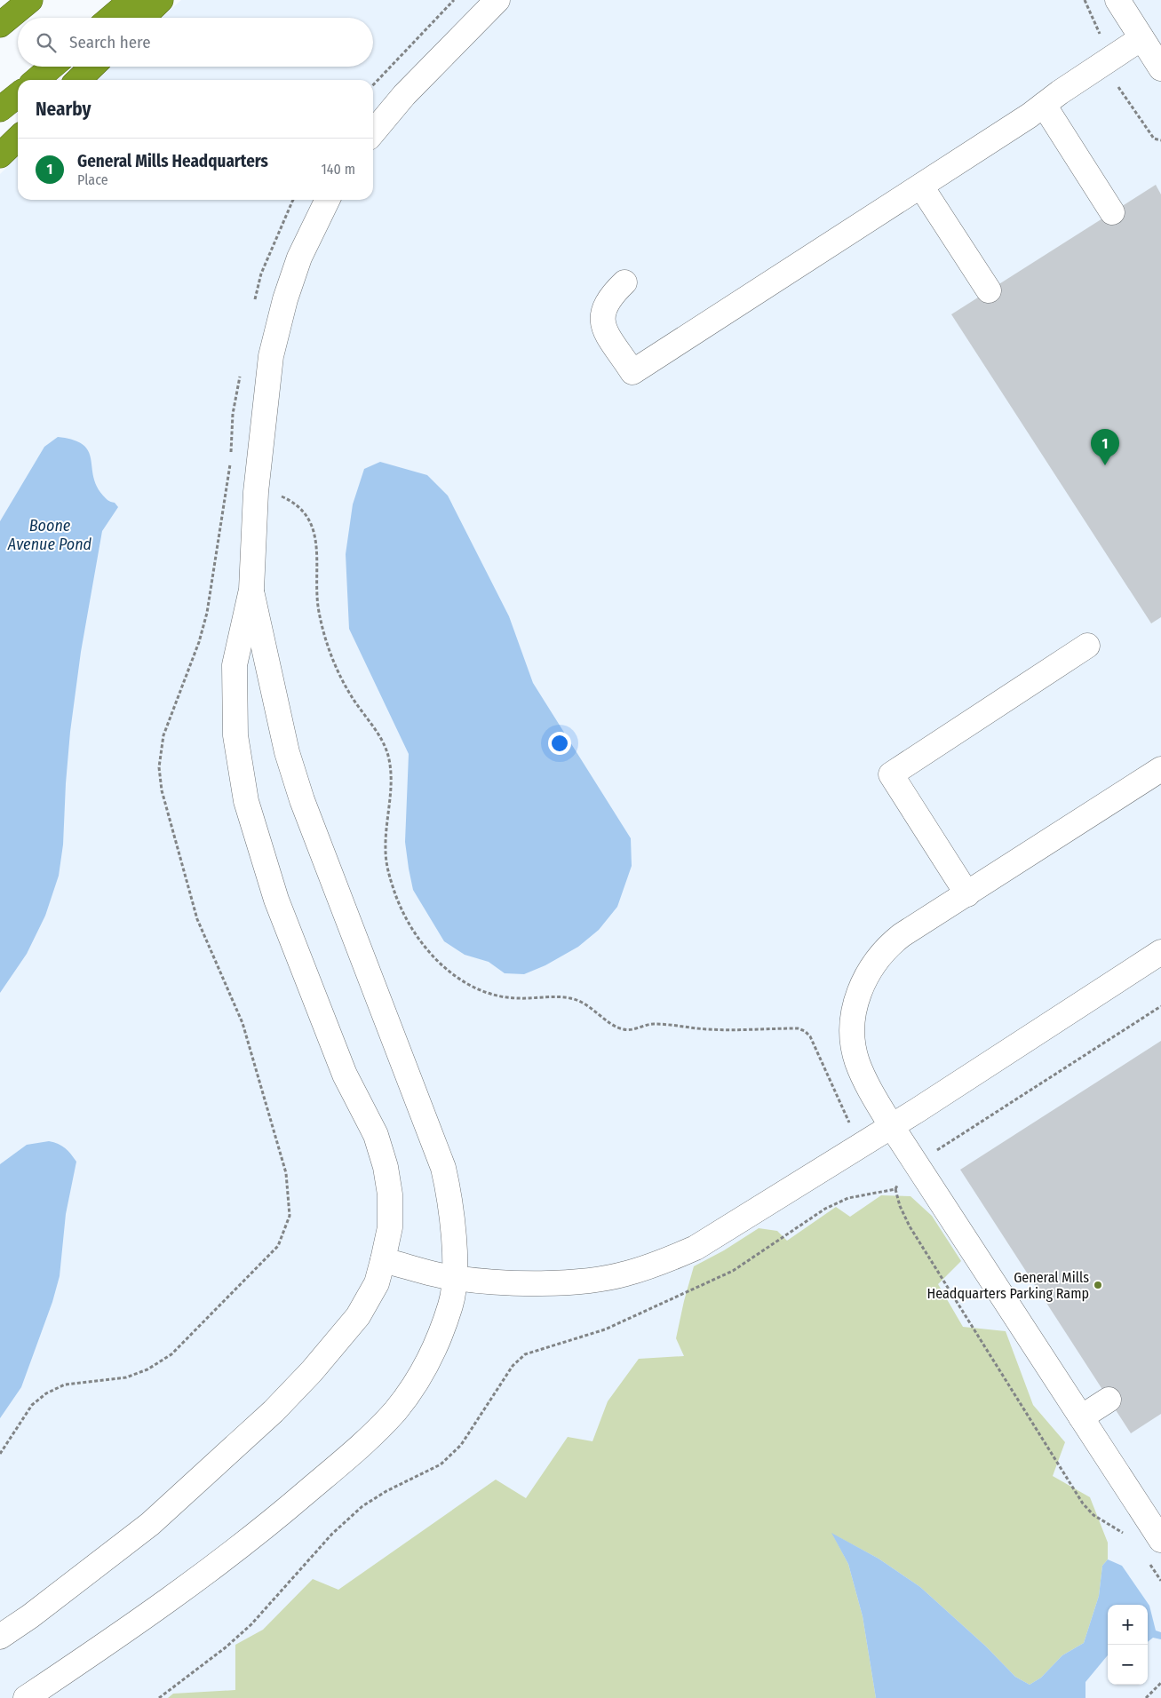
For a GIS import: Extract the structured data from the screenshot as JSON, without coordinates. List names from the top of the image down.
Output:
{
  "water": ["Boone Avenue Pond"],
  "places": ["General Mills Headquarters Parking Ramp"],
  "page": {
    "search": "Search here",
    "heading": "Nearby",
    "list": [
      {
        "mark": "1",
        "name": "General Mills Headquarters",
        "note": "Place",
        "value": "140 m"
      }
    ],
    "pins": "1",
    "map_buttons": ["+", "−"]
  }
}
